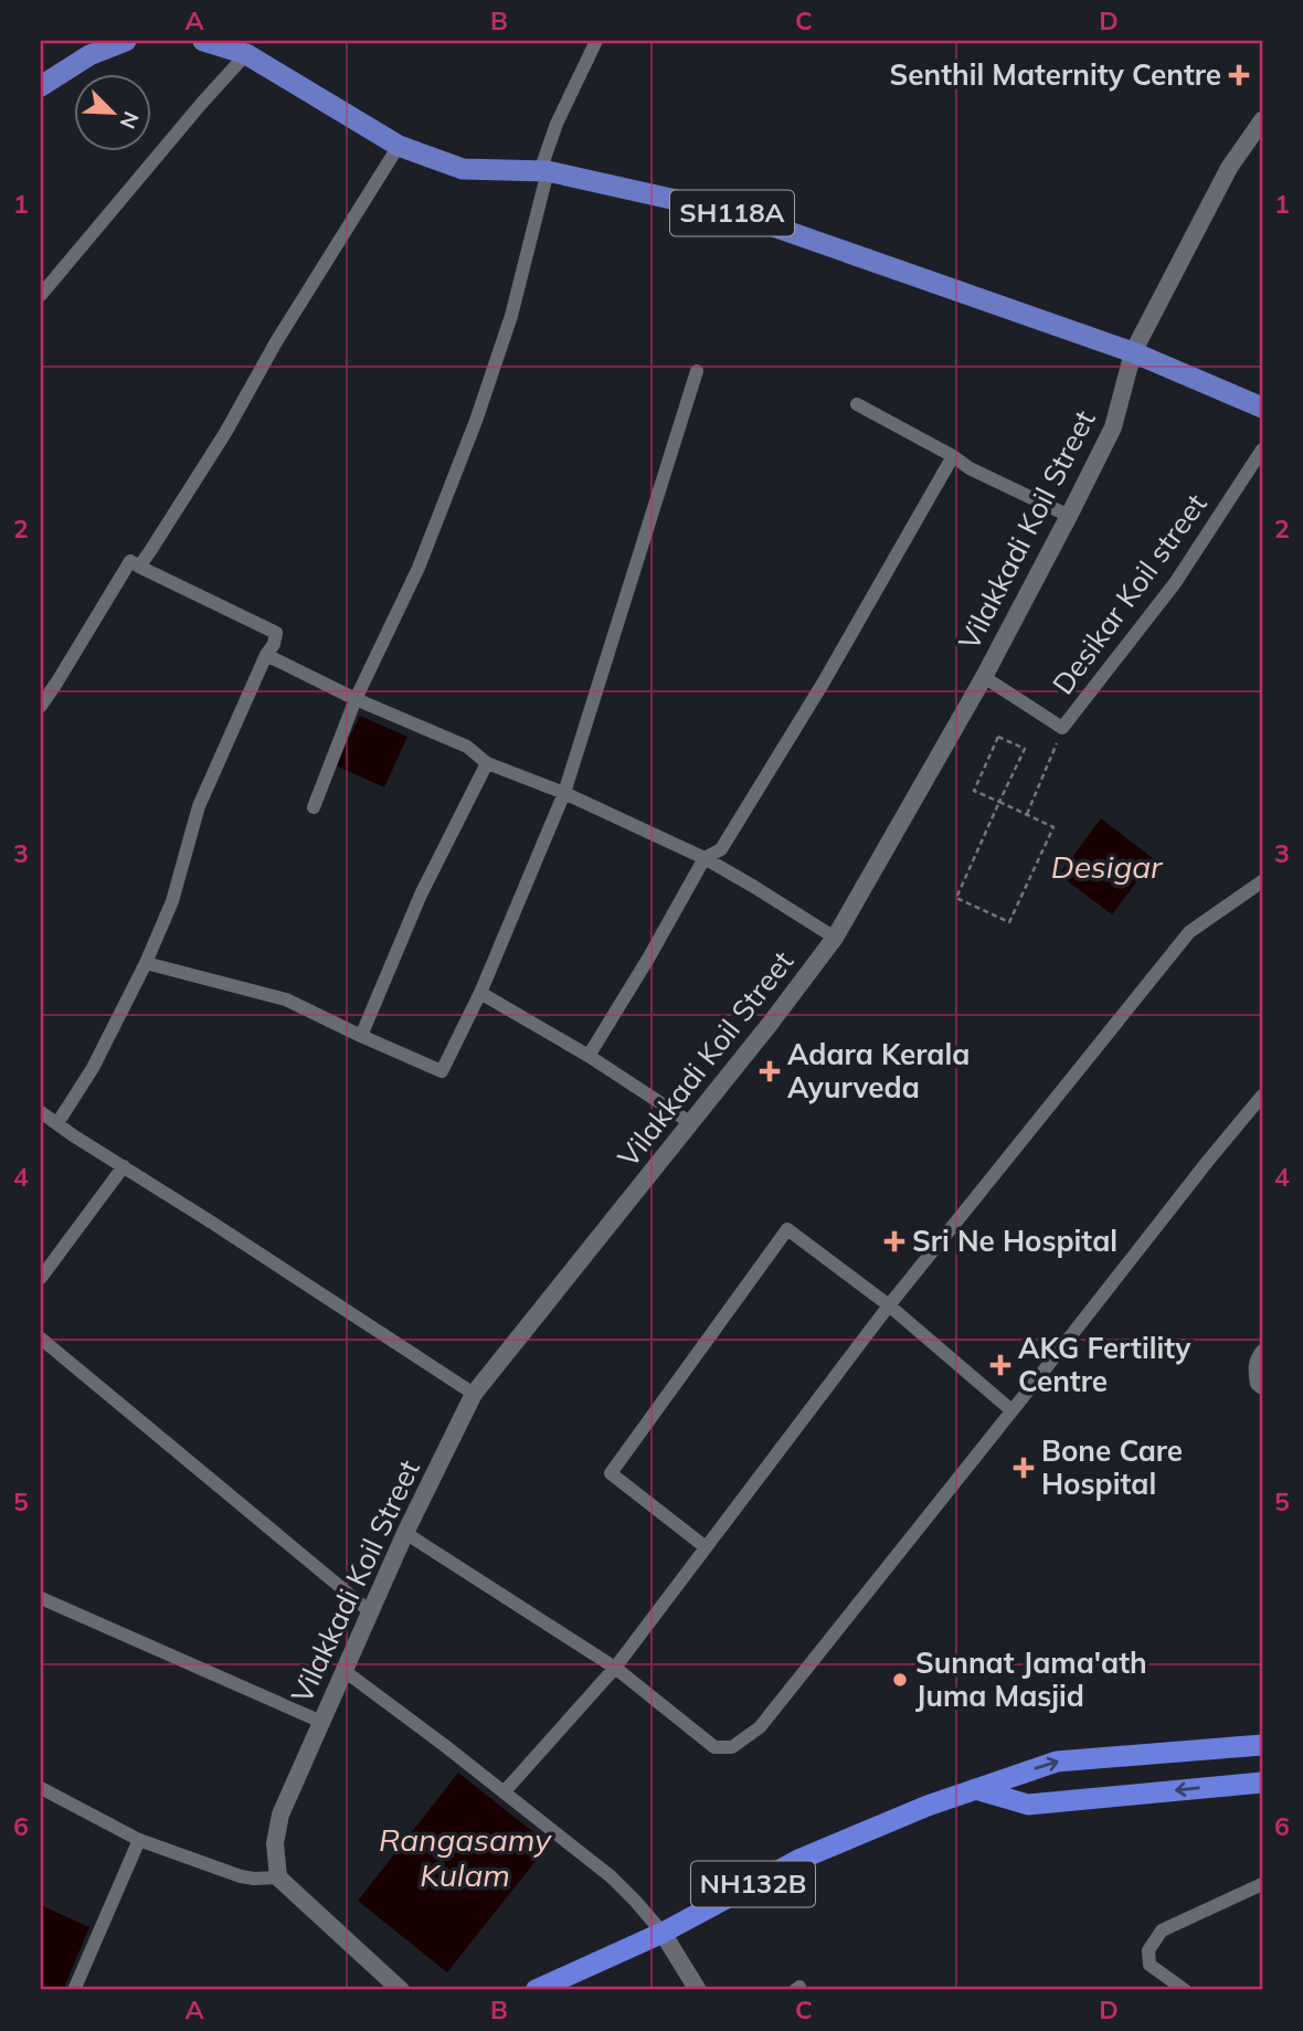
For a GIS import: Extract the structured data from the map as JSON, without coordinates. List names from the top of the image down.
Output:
{
  "streets": {
    "highway": ["NH132B"],
    "main road": ["SH118A"],
    "street": ["Vilakkadi Koil Street", "Desikar Koil street"]
  },
  "crossings": [
    ["SH118A", "Vilakkadi Koil Street"],
    ["Vilakkadi Koil Street", "Desikar Koil street"]
  ],
  "water": ["Desigar", "Rangasamy Kulam"],
  "places": {
    "health": [
      "Senthil Maternity Centre",
      "Adara Kerala Ayurveda",
      "Sri Ne Hospital",
      "AKG Fertility Centre",
      "Bone Care Hospital"
    ],
    "other": ["Sunnat Jama'ath Juma Masjid"]
  },
  "north": "bottom right",
  "grid": {
    "columns": [
      "A",
      "B",
      "C",
      "D"
    ],
    "rows": [
      "1",
      "2",
      "3",
      "4",
      "5",
      "6"
    ]
  }
}
